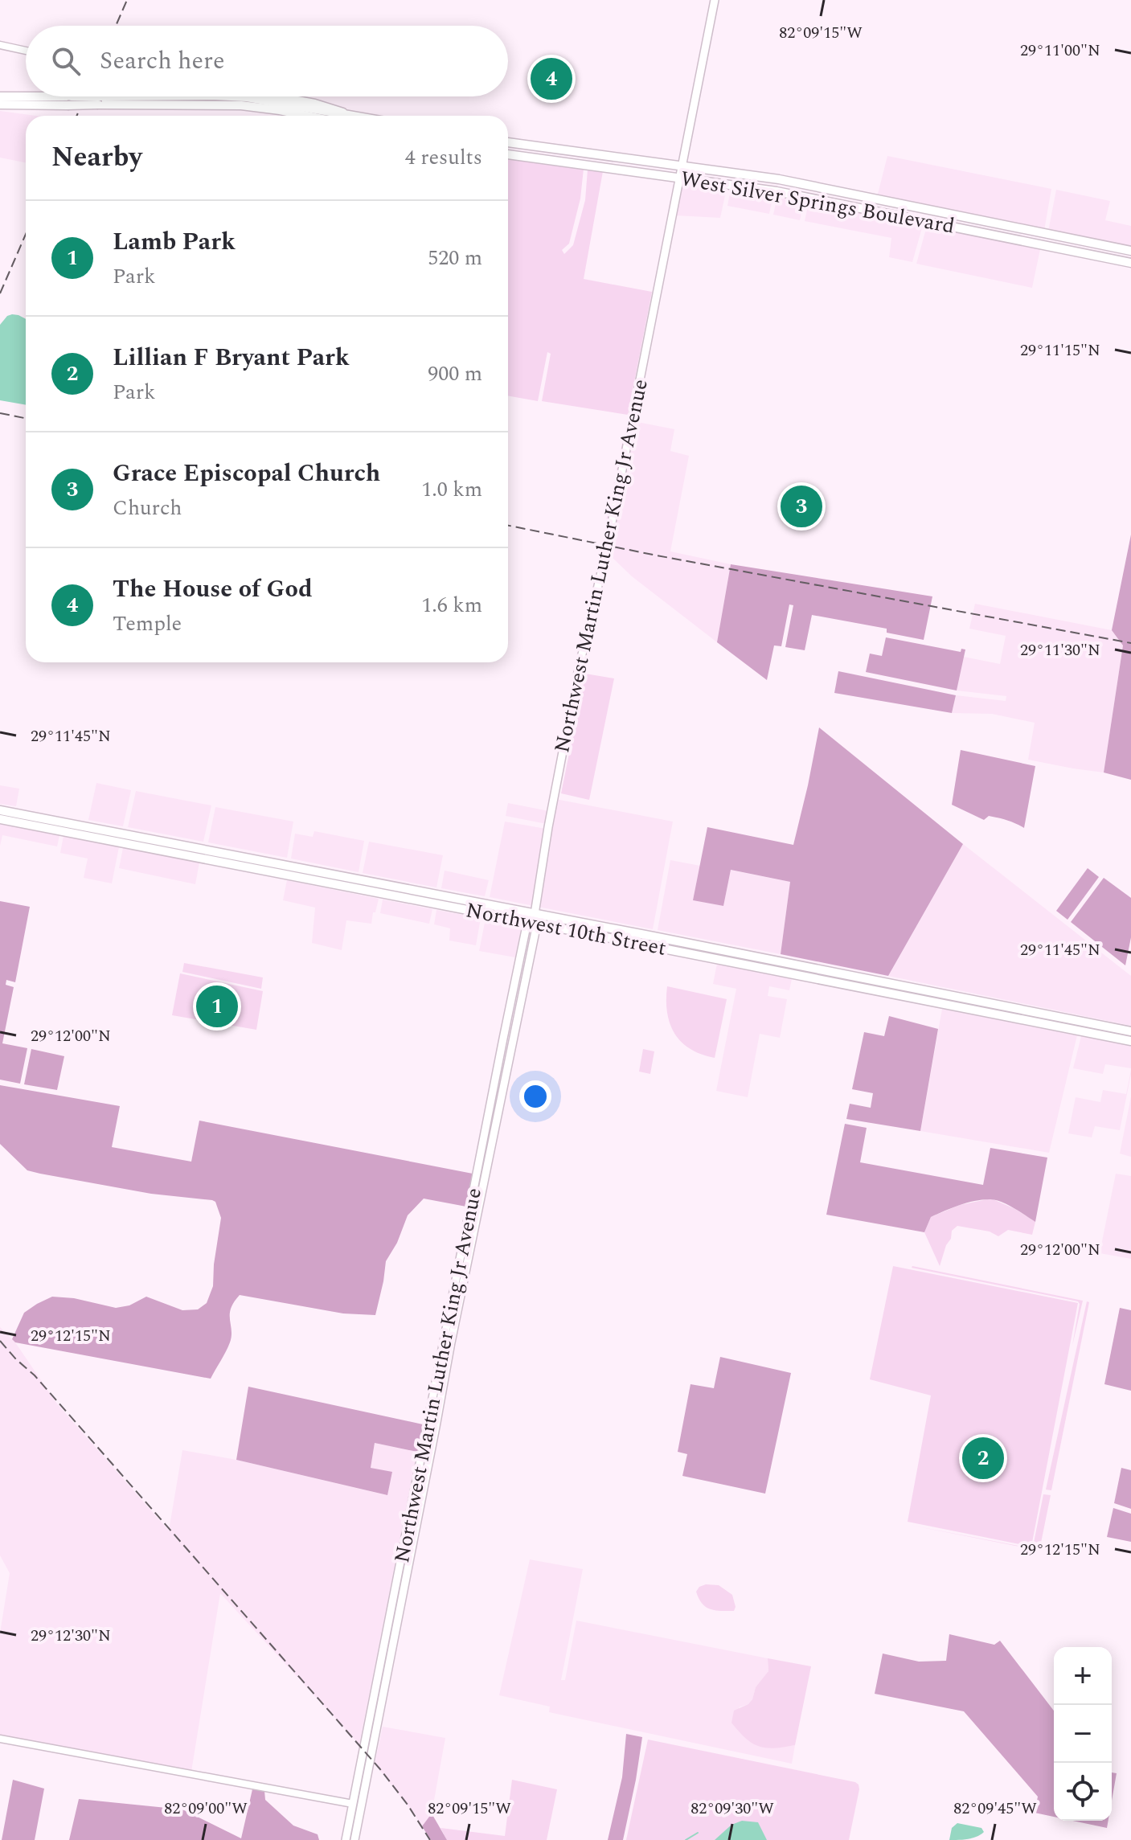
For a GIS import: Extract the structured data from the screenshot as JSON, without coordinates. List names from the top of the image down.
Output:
{
  "streets": {
    "main road": ["West Silver Springs Boulevard", "Northwest Martin Luther King Jr Avenue", "Northwest 10th Street"]
  },
  "crossings": [
    ["West Silver Springs Boulevard", "Northwest Martin Luther King Jr Avenue"],
    ["Northwest Martin Luther King Jr Avenue", "Northwest 10th Street"]
  ],
  "page": {
    "search": "Search here",
    "pins": [
      "4",
      "3",
      "1",
      "2"
    ],
    "heading": ["Nearby", "4 results"],
    "list": [
      {
        "mark": "1",
        "name": "Lamb Park",
        "note": "Park",
        "value": "520 m"
      },
      {
        "mark": "2",
        "name": "Lillian F Bryant Park",
        "note": "Park",
        "value": "900 m"
      },
      {
        "mark": "3",
        "name": "Grace Episcopal Church",
        "note": "Church",
        "value": "1.0 km"
      },
      {
        "mark": "4",
        "name": "The House of God",
        "note": "Temple",
        "value": "1.6 km"
      }
    ],
    "map_buttons": ["+", "−"]
  },
  "coordinates": [
    "82°09'15\"W",
    "29°11'00\"N",
    "29°11'15\"N",
    "29°11'30\"N",
    "29°11'45\"N",
    "29°12'00\"N",
    "29°12'15\"N",
    "29°12'30\"N",
    "82°09'00\"W",
    "82°09'30\"W",
    "82°09'45\"W"
  ]
}
